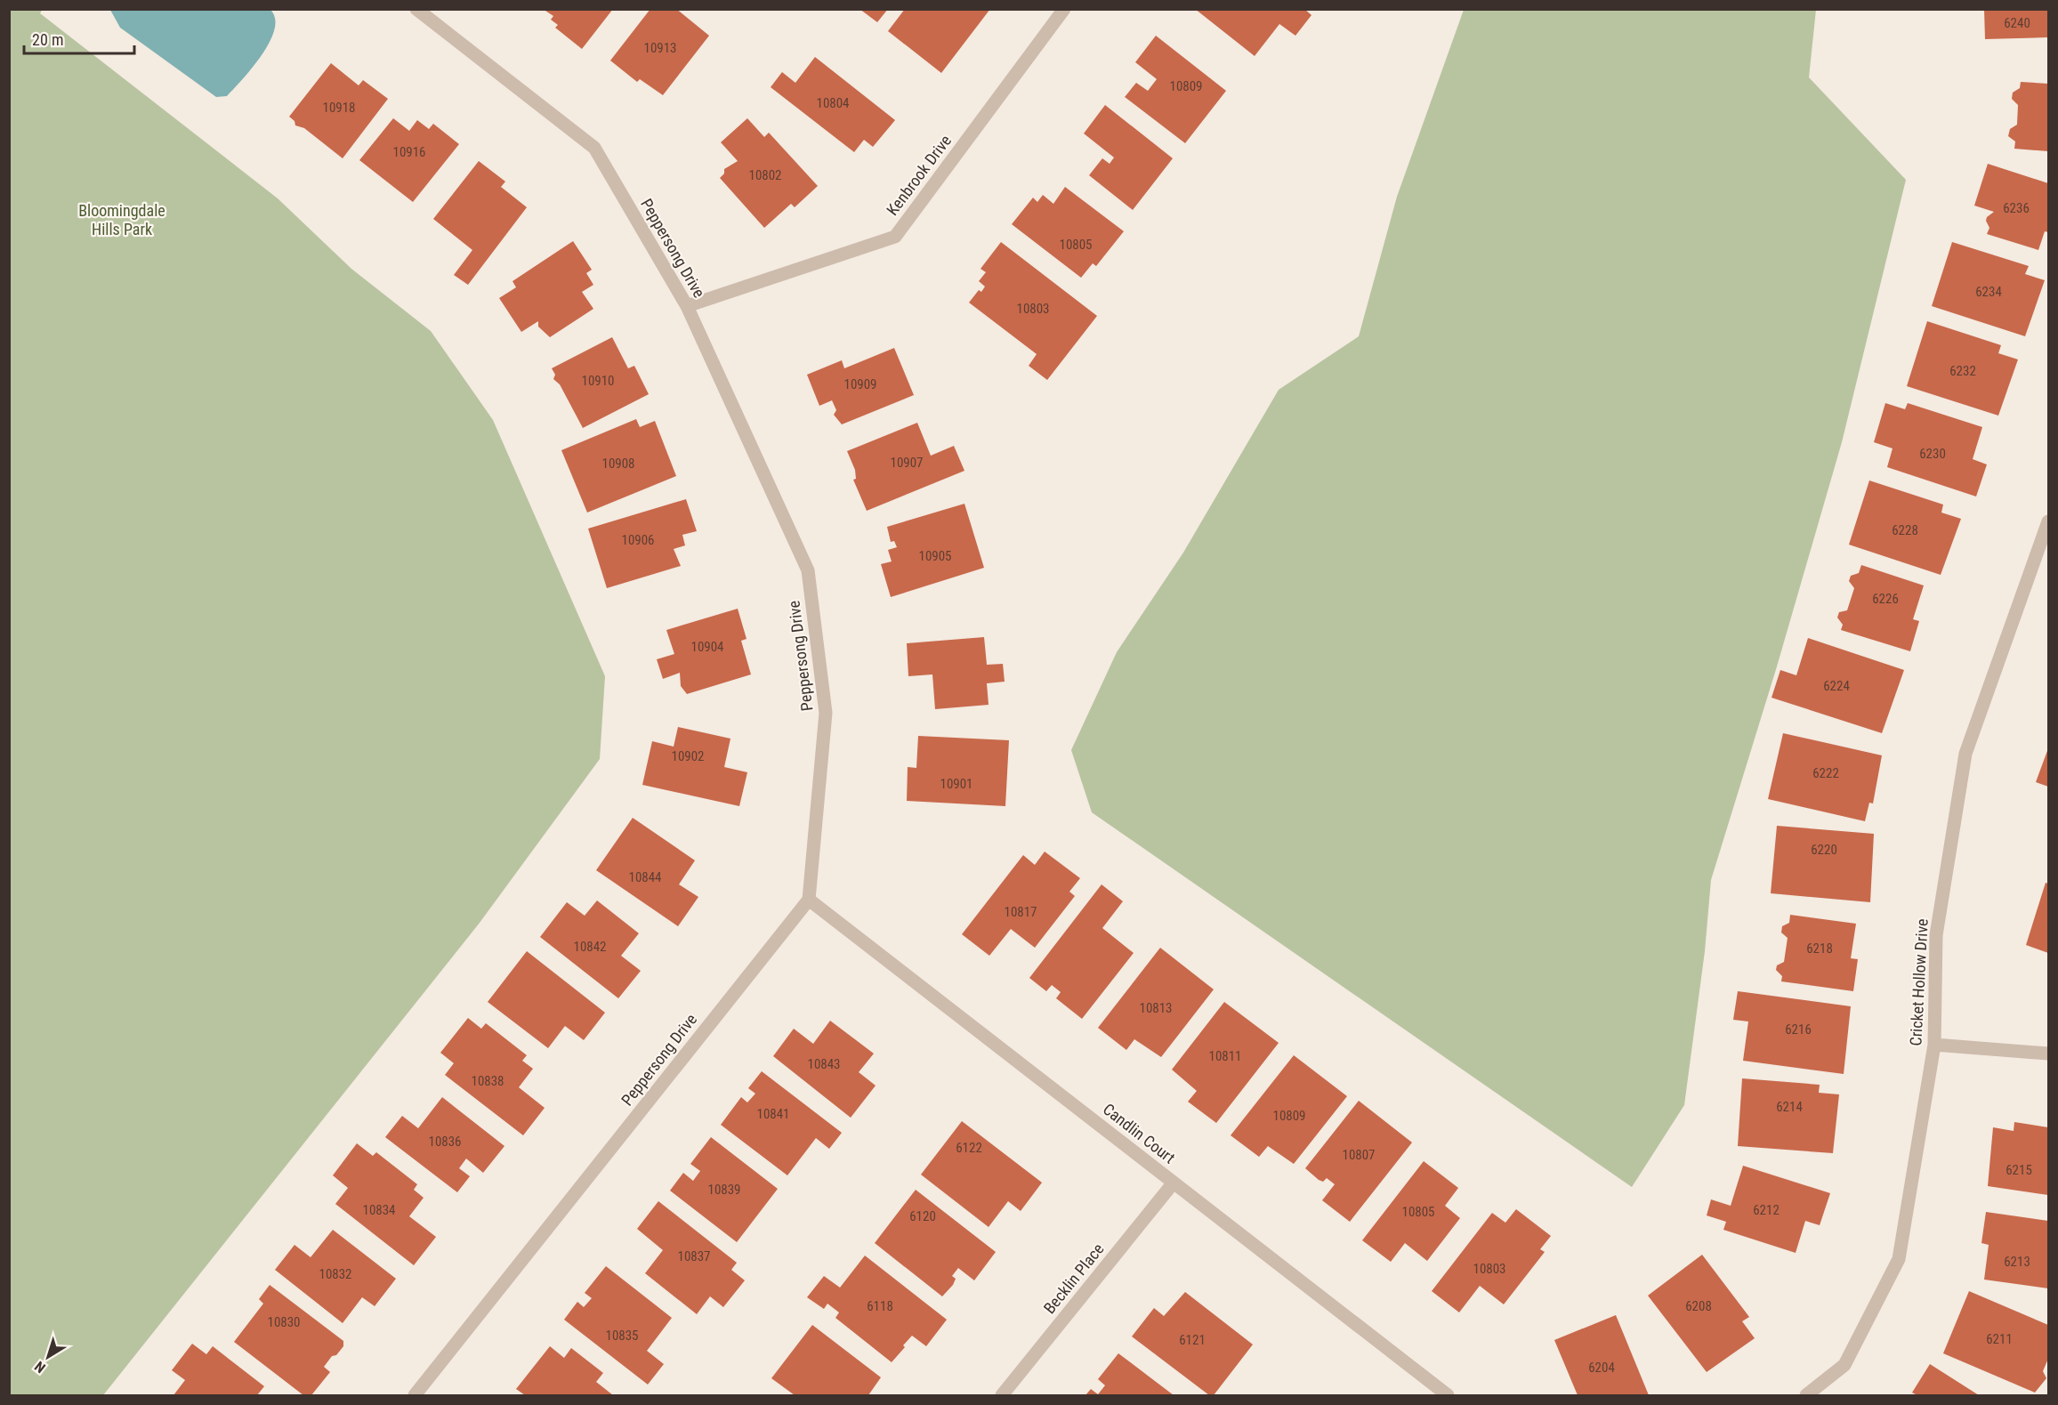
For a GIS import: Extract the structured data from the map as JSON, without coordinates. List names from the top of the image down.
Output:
{
  "streets": {
    "street": [
      "Kenbrook Drive",
      "Peppersong Drive",
      "Cricket Hollow Drive",
      "Candlin Court",
      "Becklin Place"
    ]
  },
  "crossings": [
    ["Kenbrook Drive", "Peppersong Drive"],
    ["Peppersong Drive", "Candlin Court"],
    ["Candlin Court", "Becklin Place"]
  ],
  "parks": ["Bloomingdale Hills Park"],
  "house_numbers": [
    "6240",
    "10913",
    "10809",
    "10804",
    "10918",
    "10916",
    "10802",
    "6236",
    "10805",
    "6234",
    "10803",
    "6232",
    "10910",
    "10909",
    "6230",
    "10907",
    "10908",
    "6228",
    "10906",
    "10905",
    "6226",
    "10904",
    "6224",
    "10902",
    "6222",
    "10901",
    "6220",
    "10844",
    "10817",
    "10842",
    "6218",
    "10813",
    "6216",
    "10811",
    "10843",
    "10838",
    "6214",
    "10841",
    "10809",
    "10836",
    "6122",
    "10807",
    "6215",
    "10839",
    "10834",
    "6212",
    "10805",
    "6120",
    "10837",
    "6213",
    "10803",
    "10832",
    "6118",
    "6208",
    "10830",
    "10835",
    "6211",
    "6121",
    "6204"
  ],
  "scale_bar": "20 m",
  "north": "bottom left"
}
